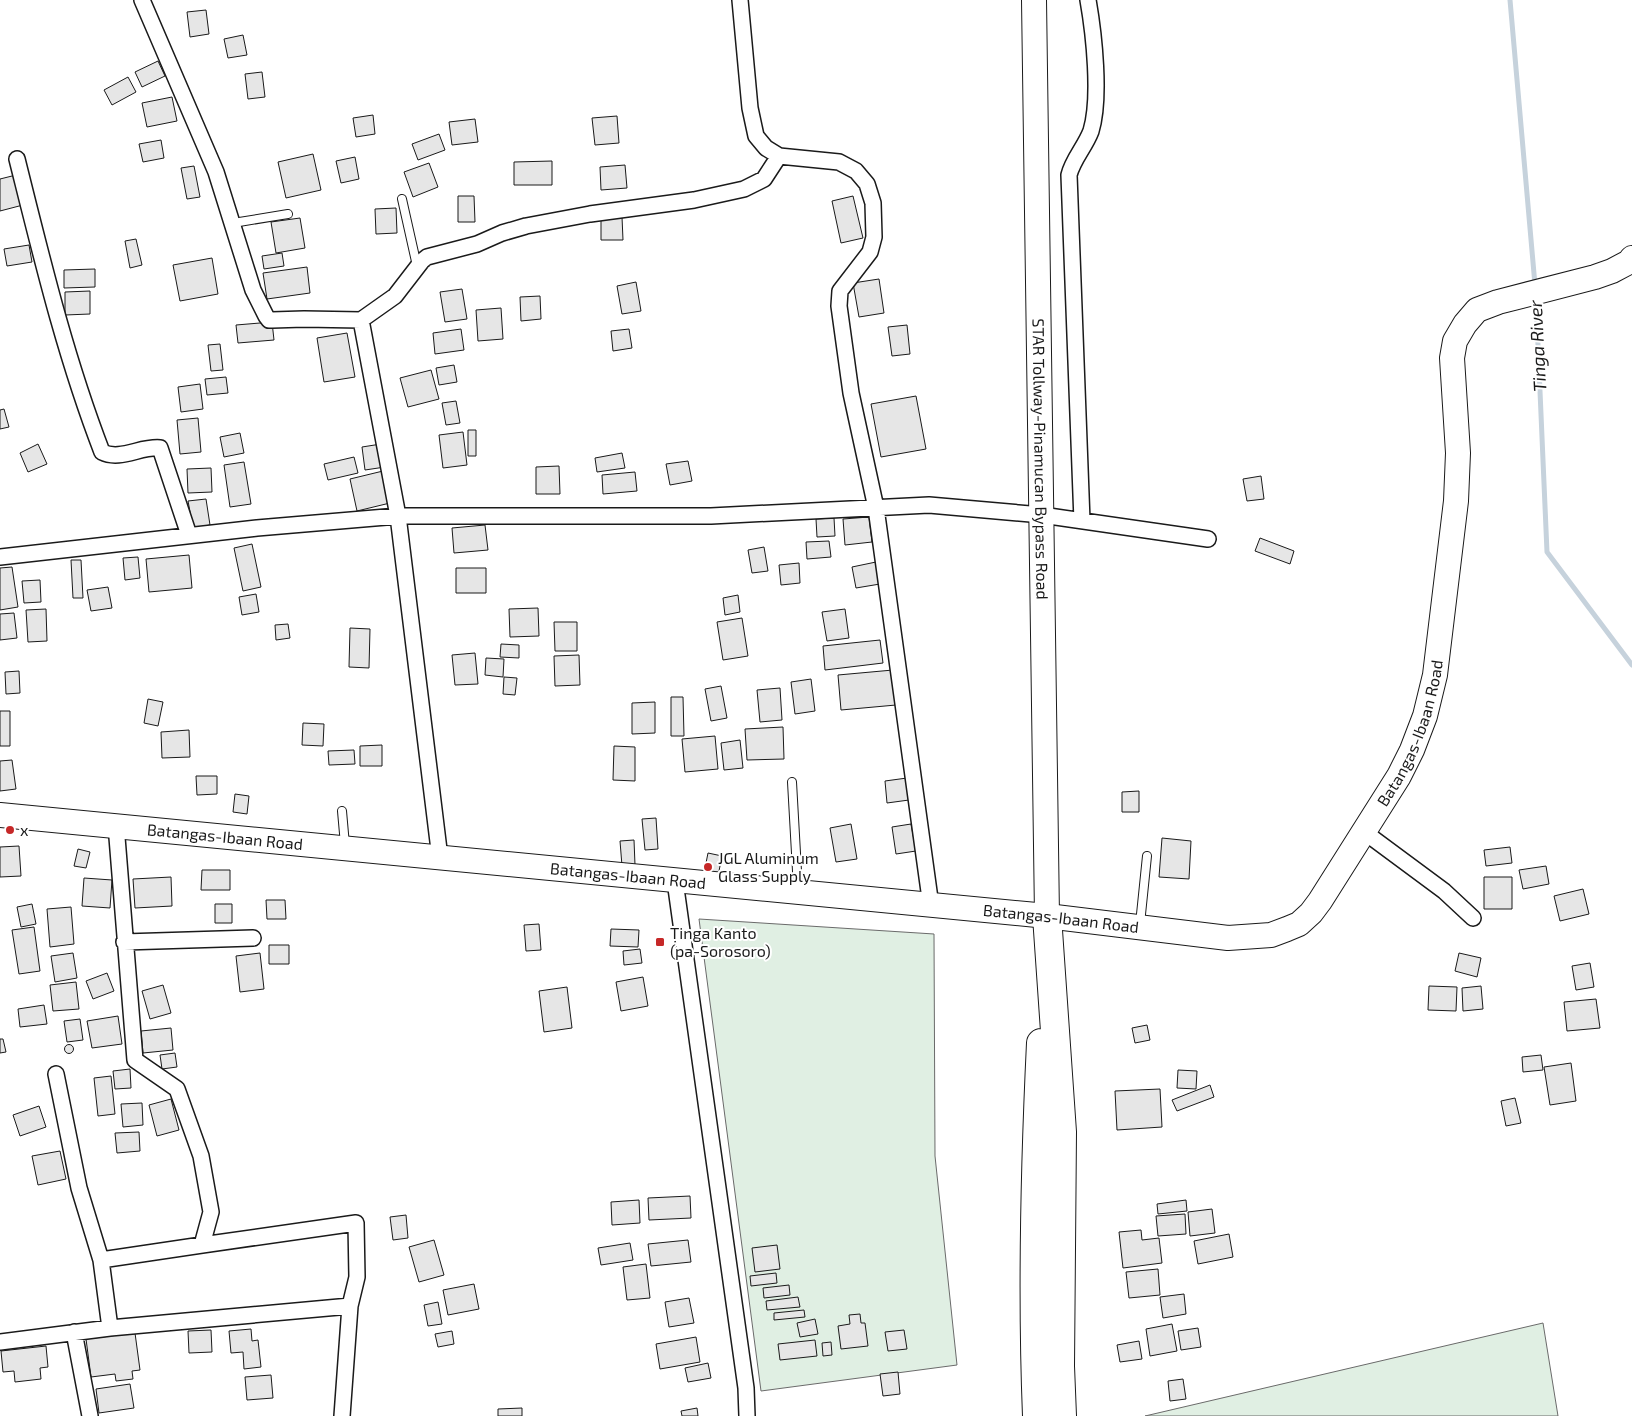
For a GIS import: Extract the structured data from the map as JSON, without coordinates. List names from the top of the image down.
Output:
{
  "streets": {
    "main road": ["STAR Tollway-Pinamucan Bypass Road", "Batangas-Ibaan Road"]
  },
  "crossings": [
    ["STAR Tollway-Pinamucan Bypass Road", "Batangas-Ibaan Road"]
  ],
  "water": ["Tinga River"],
  "places": {
    "other": ["x", "JGL Aluminum Glass Supply"],
    "transit": ["Tinga Kanto (pa-Sorosoro)"]
  }
}
